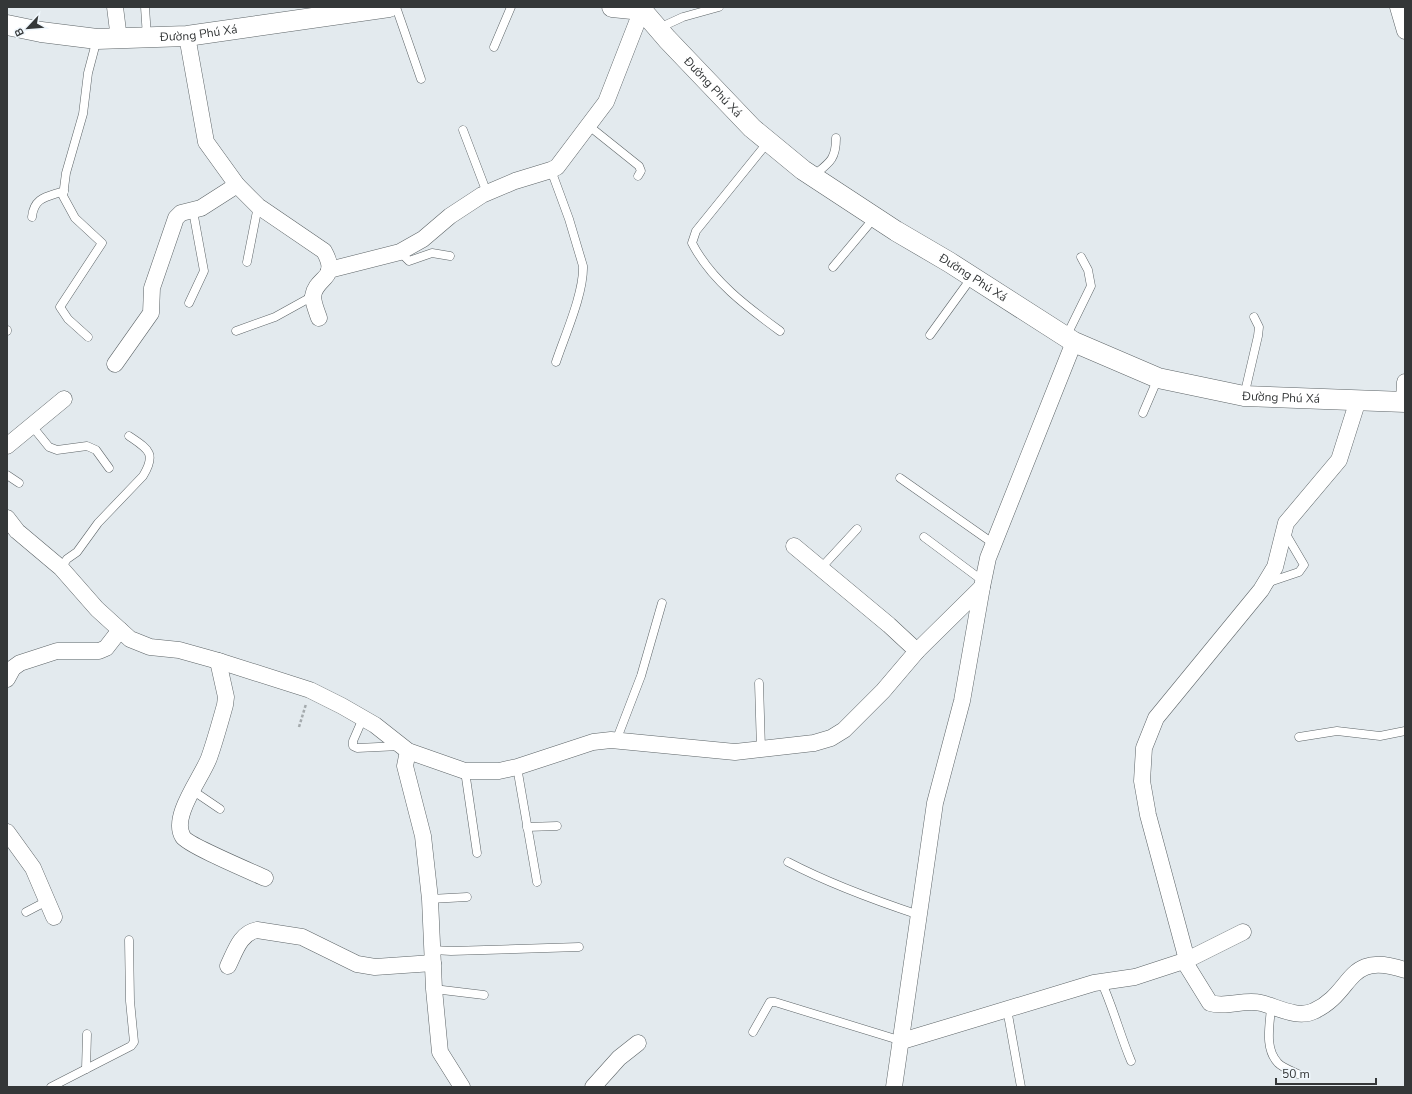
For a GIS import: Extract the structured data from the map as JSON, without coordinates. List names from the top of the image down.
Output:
{
  "streets": {
    "street": ["Đường Phú Xá"]
  },
  "scale_bar": "50 m",
  "north": "bottom left"
}
